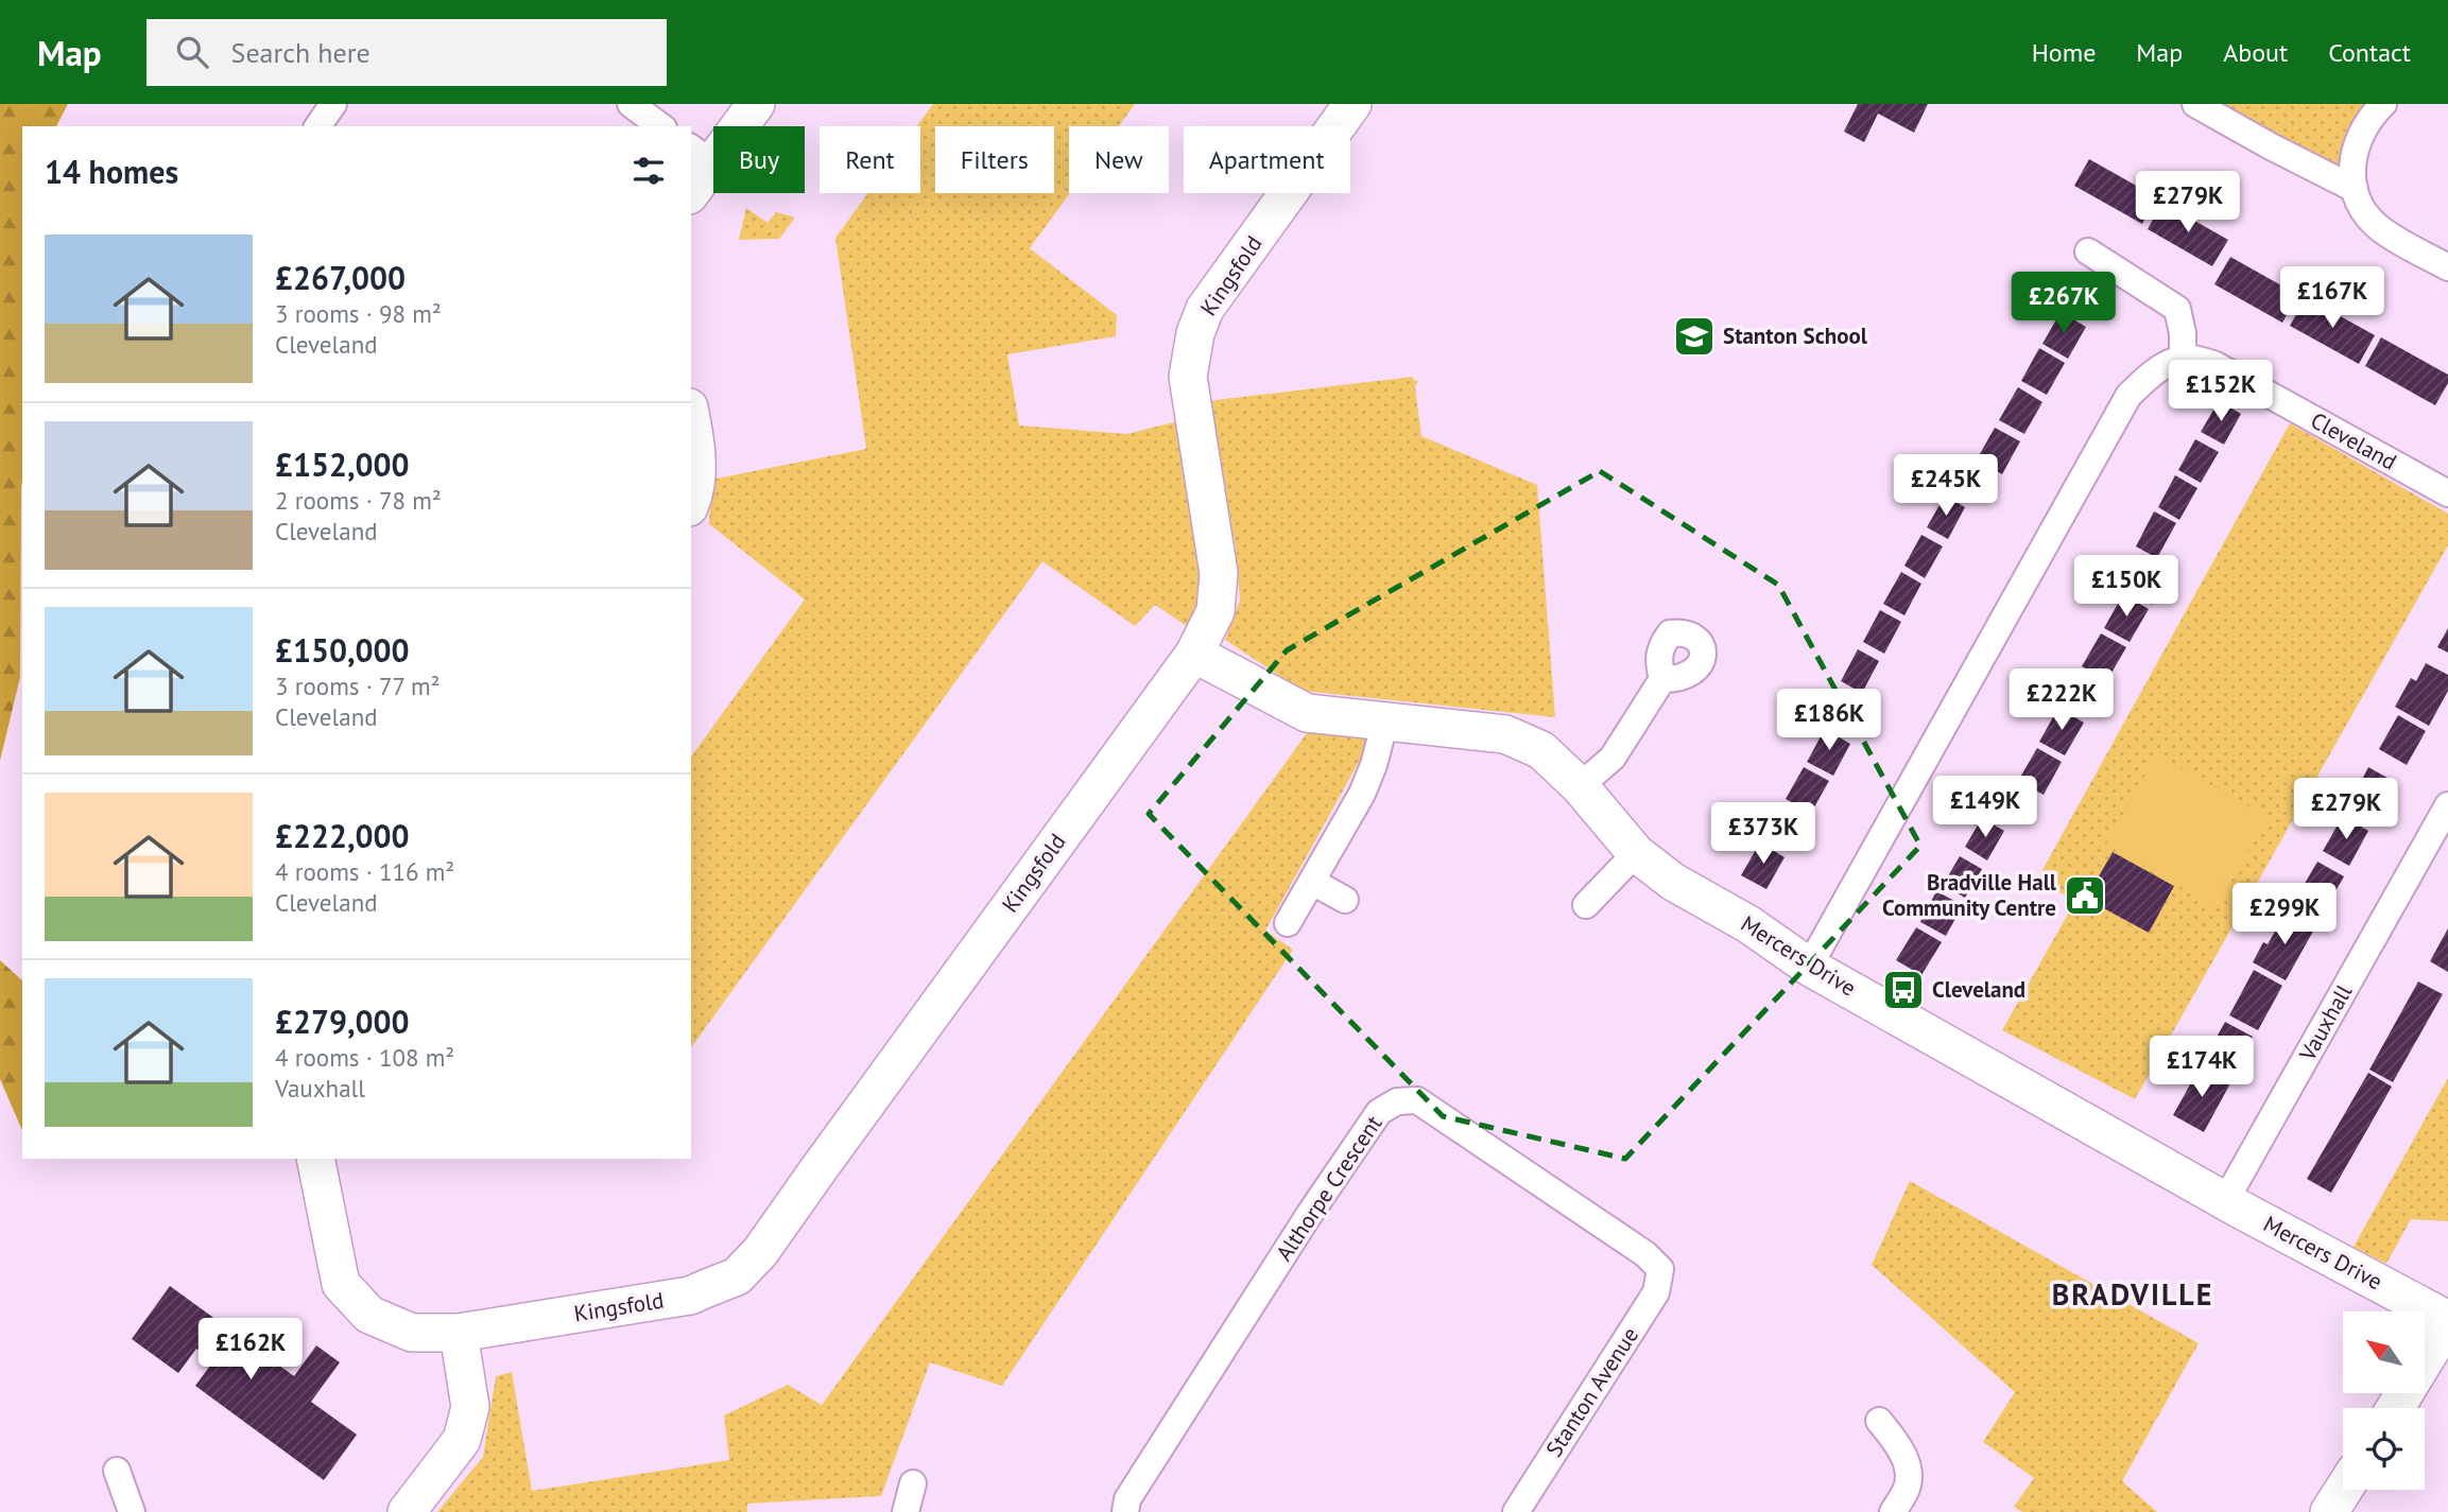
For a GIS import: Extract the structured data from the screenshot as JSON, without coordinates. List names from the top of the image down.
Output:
{
  "streets": {
    "street": [
      "Kingsfold",
      "Cleveland",
      "Mercers Drive",
      "Vauxhall",
      "Althorpe Crescent",
      "Stanton Avenue"
    ]
  },
  "crossings": [
    ["Kingsfold", "Mercers Drive"],
    ["Mercers Drive", "Vauxhall"],
    ["Althorpe Crescent", "Stanton Avenue"]
  ],
  "districts": ["BRADVILLE"],
  "places": {
    "school or university": ["Stanton School"],
    "public building": ["Bradville Hall Community Centre"],
    "bus stop": ["Cleveland"]
  },
  "north": "top left",
  "page": {
    "header": "Map",
    "search": "Search here",
    "nav": [
      "Home",
      "Map",
      "About",
      "Contact"
    ],
    "chip": [
      "Buy",
      "Rent",
      "Filters",
      "New",
      "Apartment"
    ],
    "heading": "14 homes",
    "price": [
      "£279K",
      "£167K",
      "£267K",
      "£152K",
      "£245K",
      "£150K",
      "£222K",
      "£186K",
      "£149K",
      "£279K",
      "£373K",
      "£299K",
      "£174K",
      "£162K"
    ],
    "list": [
      {
        "name": "£267,000",
        "note": "3 rooms · 98 m² · Cleveland"
      },
      {
        "name": "£152,000",
        "note": "2 rooms · 78 m² · Cleveland"
      },
      {
        "name": "£150,000",
        "note": "3 rooms · 77 m² · Cleveland"
      },
      {
        "name": "£222,000",
        "note": "4 rooms · 116 m² · Cleveland"
      },
      {
        "name": "£279,000",
        "note": "4 rooms · 108 m² · Vauxhall"
      }
    ]
  }
}
